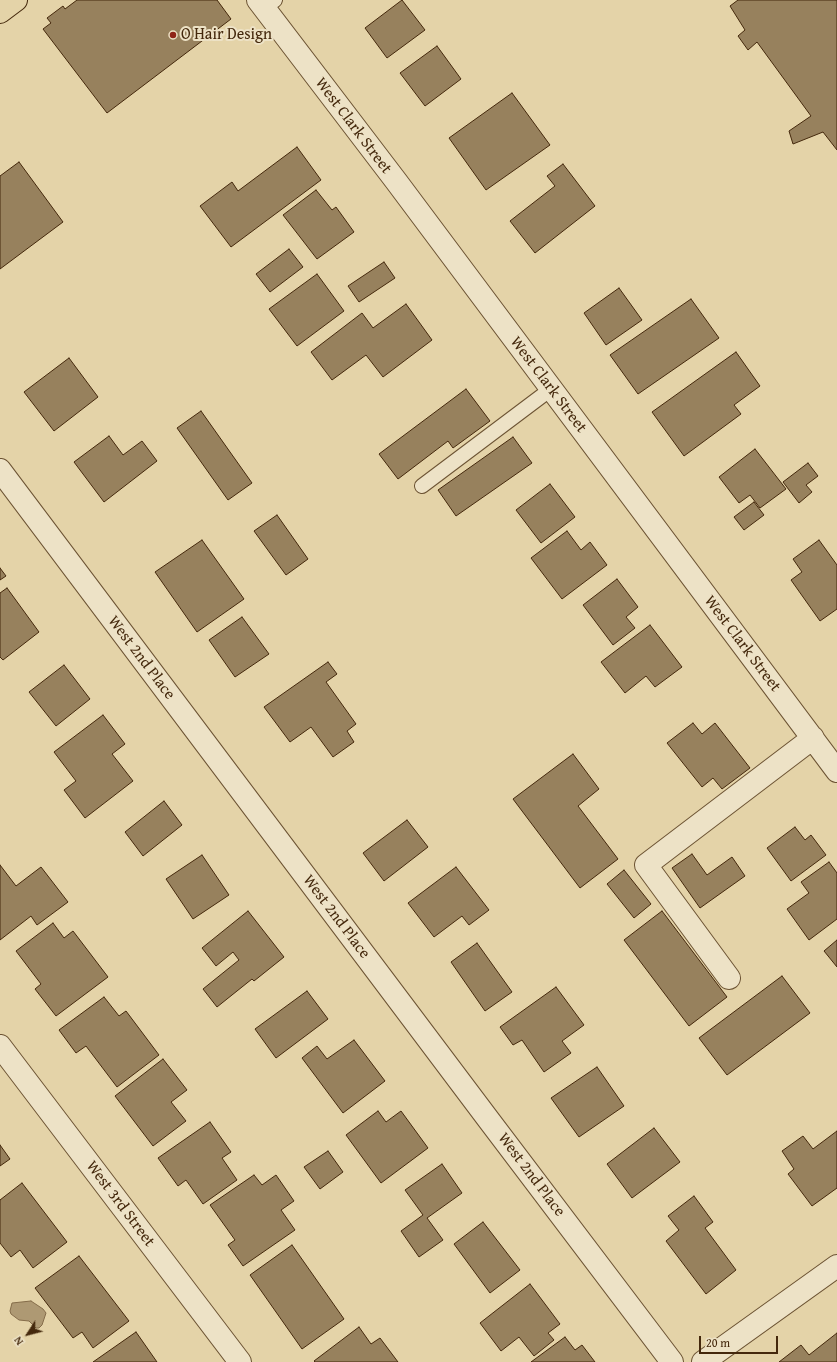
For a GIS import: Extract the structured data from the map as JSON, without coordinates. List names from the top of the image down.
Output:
{
  "streets": {
    "street": ["West Clark Street", "West 2nd Place", "West 3rd Street"]
  },
  "places": ["O Hair Design"],
  "scale_bar": "20 m",
  "north": "bottom left"
}
